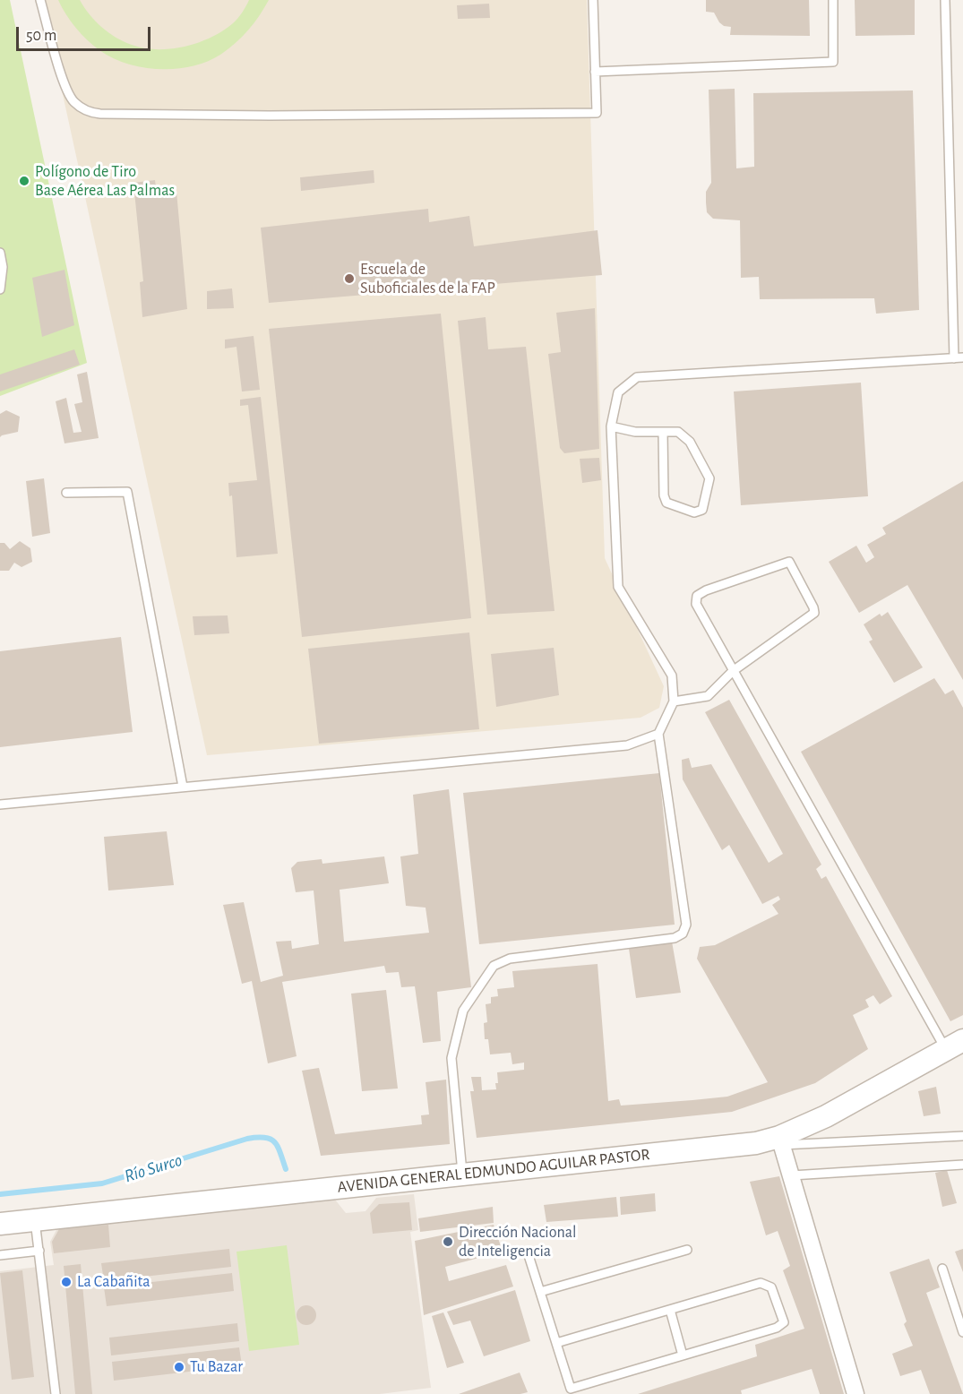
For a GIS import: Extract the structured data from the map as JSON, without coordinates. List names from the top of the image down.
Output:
{
  "streets": {
    "street": ["AVENIDA GENERAL EDMUNDO AGUILAR PASTOR"]
  },
  "water": ["Río Surco"],
  "places": [
    "Polígono de Tiro Base Aérea Las Palmas",
    "Escuela de Suboficiales de la FAP",
    "Dirección Nacional de Inteligencia",
    "La Cabañita",
    "Tu Bazar"
  ],
  "scale_bar": "50 m"
}
